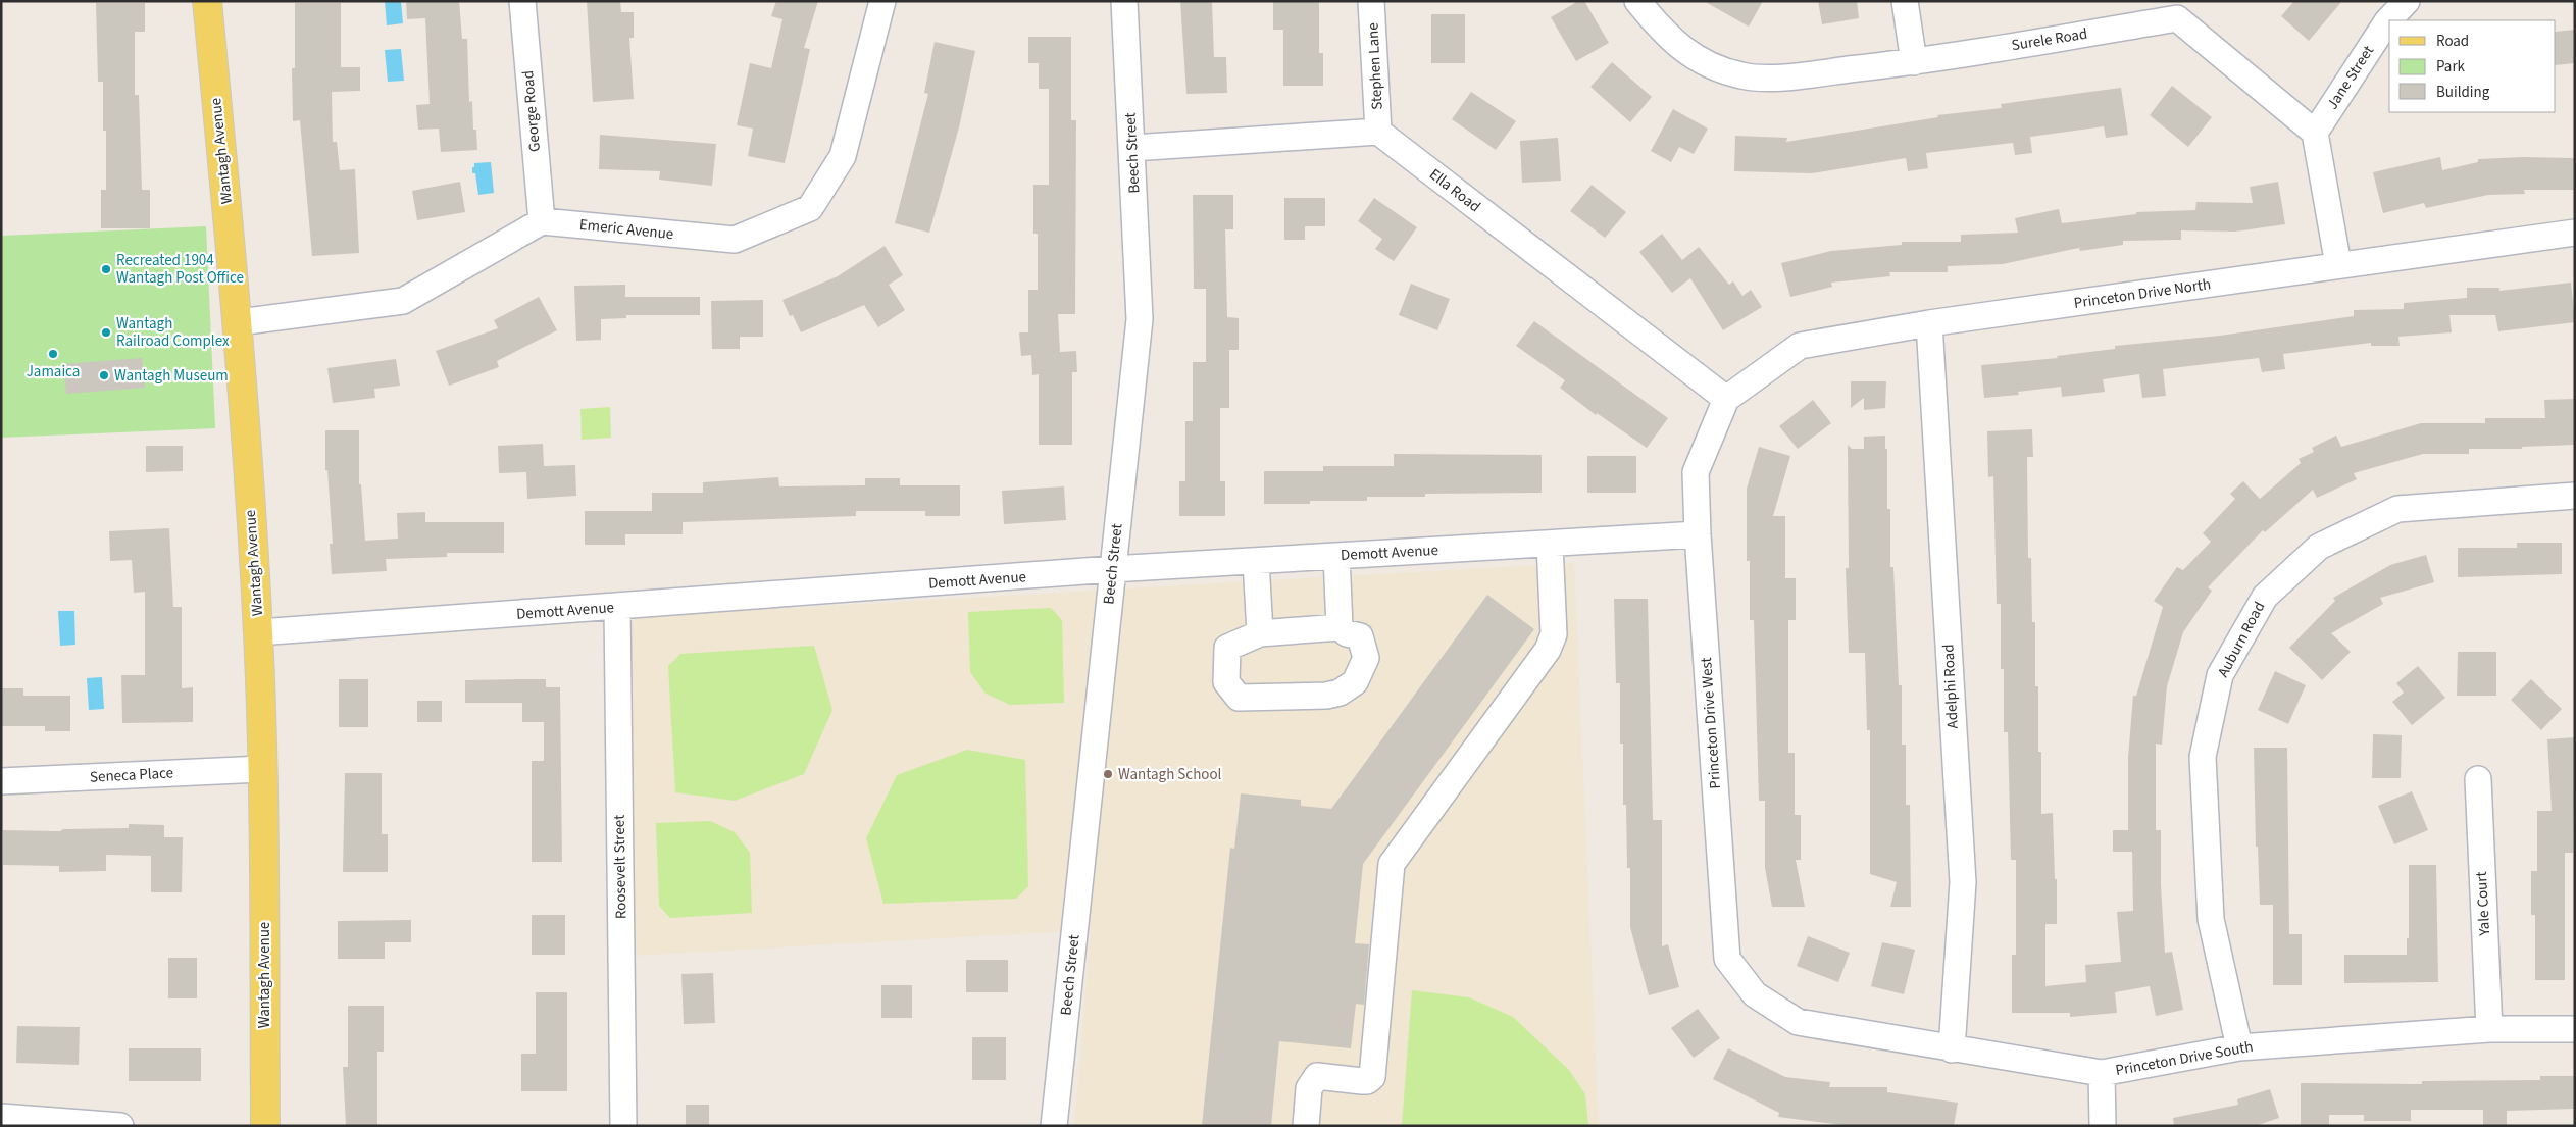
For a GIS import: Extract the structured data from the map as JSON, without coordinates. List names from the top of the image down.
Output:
{
  "streets": {
    "main road": ["Wantagh Avenue"],
    "street": [
      "Surele Road",
      "Stephen Lane",
      "Jane Street",
      "George Road",
      "Beech Street",
      "Ella Road",
      "Emeric Avenue",
      "Princeton Drive North",
      "Demott Avenue",
      "Auburn Road",
      "Adelphi Road",
      "Princeton Drive West",
      "Seneca Place",
      "Roosevelt Street",
      "Yale Court",
      "Princeton Drive South"
    ]
  },
  "crossings": [
    ["Surele Road", "Jane Street"],
    ["Stephen Lane", "Ella Road"],
    ["George Road", "Emeric Avenue"],
    ["Wantagh Avenue", "Demott Avenue"],
    ["Wantagh Avenue", "Seneca Place"],
    ["Beech Street", "Demott Avenue"],
    ["Ella Road", "Princeton Drive North"],
    ["Ella Road", "Princeton Drive West"],
    ["Princeton Drive North", "Adelphi Road"],
    ["Princeton Drive North", "Princeton Drive West"],
    ["Demott Avenue", "Princeton Drive West"],
    ["Demott Avenue", "Roosevelt Street"],
    ["Auburn Road", "Princeton Drive South"],
    ["Adelphi Road", "Princeton Drive South"],
    ["Princeton Drive West", "Princeton Drive South"],
    ["Yale Court", "Princeton Drive South"]
  ],
  "places": [
    "Recreated 1904 Wantagh Post Office",
    "Wantagh Railroad Complex",
    "Jamaica",
    "Wantagh Museum",
    "Wantagh School"
  ],
  "legend": ["Road", "Park", "Building"]
}
